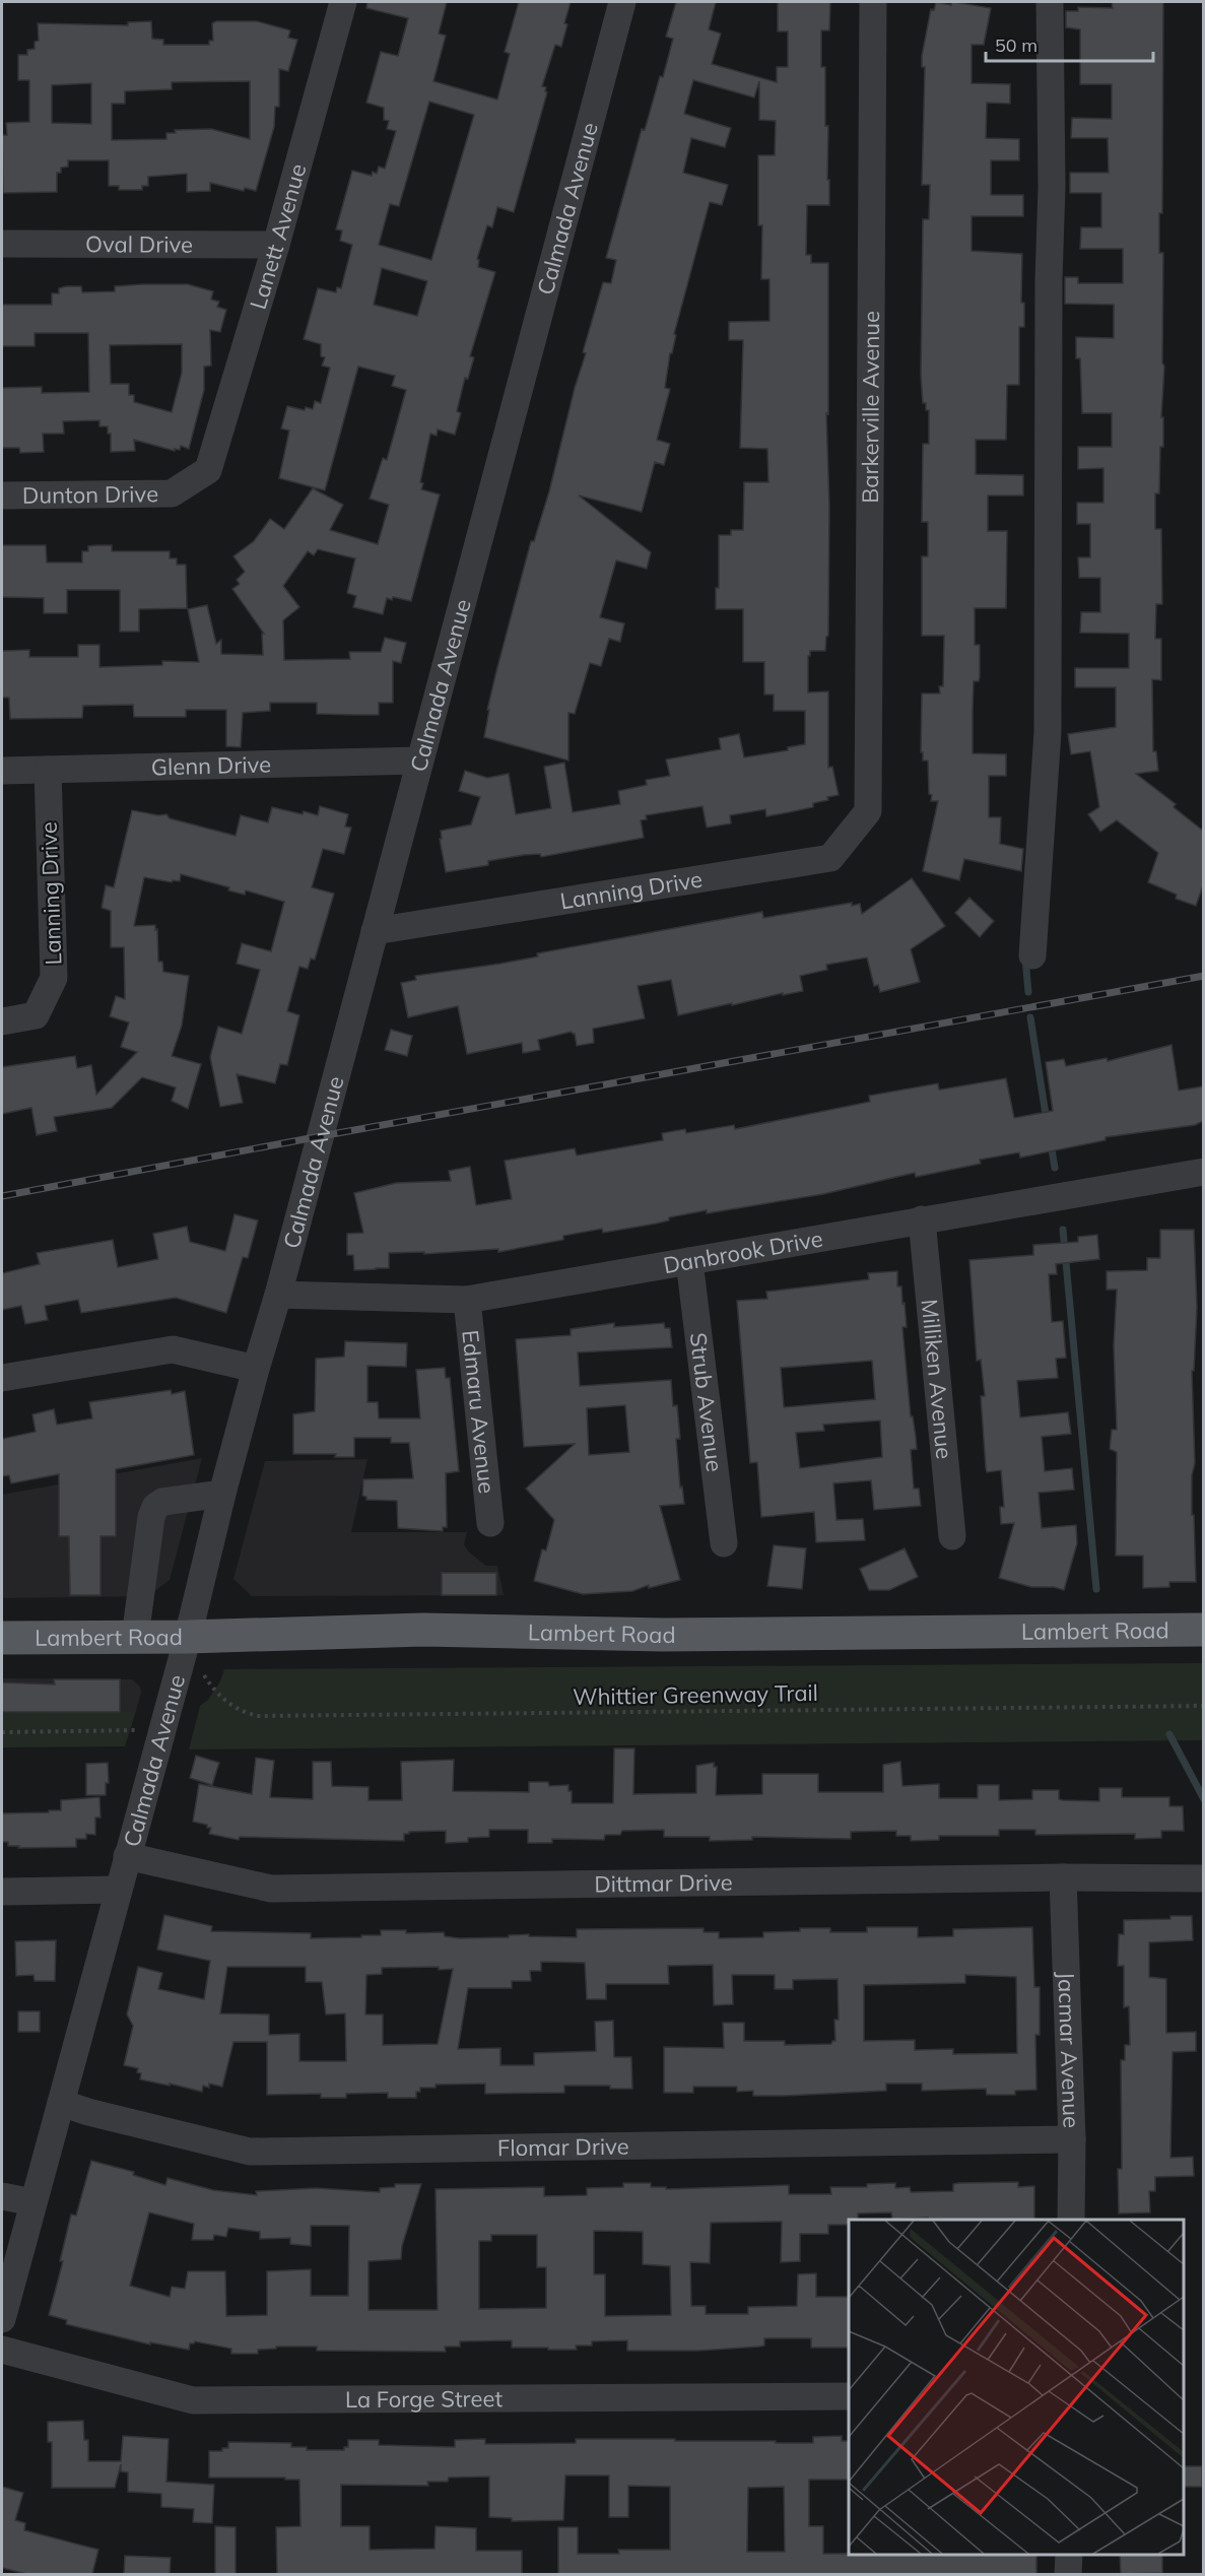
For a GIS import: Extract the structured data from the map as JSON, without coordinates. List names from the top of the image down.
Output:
{
  "streets": {
    "main road": ["Lambert Road"],
    "street": [
      "Calmada Avenue",
      "Lanett Avenue",
      "Oval Drive",
      "Barkerville Avenue",
      "Dunton Drive",
      "Glenn Drive",
      "Lanning Drive",
      "Danbrook Drive",
      "Milliken Avenue",
      "Strub Avenue",
      "Edmaru Avenue",
      "Dittmar Drive",
      "Jacmar Avenue",
      "Flomar Drive",
      "La Forge Street"
    ],
    "path": ["Whittier Greenway Trail"]
  },
  "crossings": [
    ["Calmada Avenue", "Glenn Drive"],
    ["Calmada Avenue", "Lanning Drive"],
    ["Calmada Avenue", "Danbrook Drive"],
    ["Calmada Avenue", "Lambert Road"],
    ["Calmada Avenue", "Dittmar Drive"],
    ["Calmada Avenue", "Flomar Drive"],
    ["Lanett Avenue", "Oval Drive"],
    ["Lanett Avenue", "Dunton Drive"],
    ["Barkerville Avenue", "Lanning Drive"],
    ["Glenn Drive", "Lanning Drive"],
    ["Danbrook Drive", "Milliken Avenue"],
    ["Danbrook Drive", "Strub Avenue"],
    ["Danbrook Drive", "Edmaru Avenue"],
    ["Dittmar Drive", "Jacmar Avenue"],
    ["Jacmar Avenue", "Flomar Drive"]
  ],
  "scale_bar": "50 m"
}
